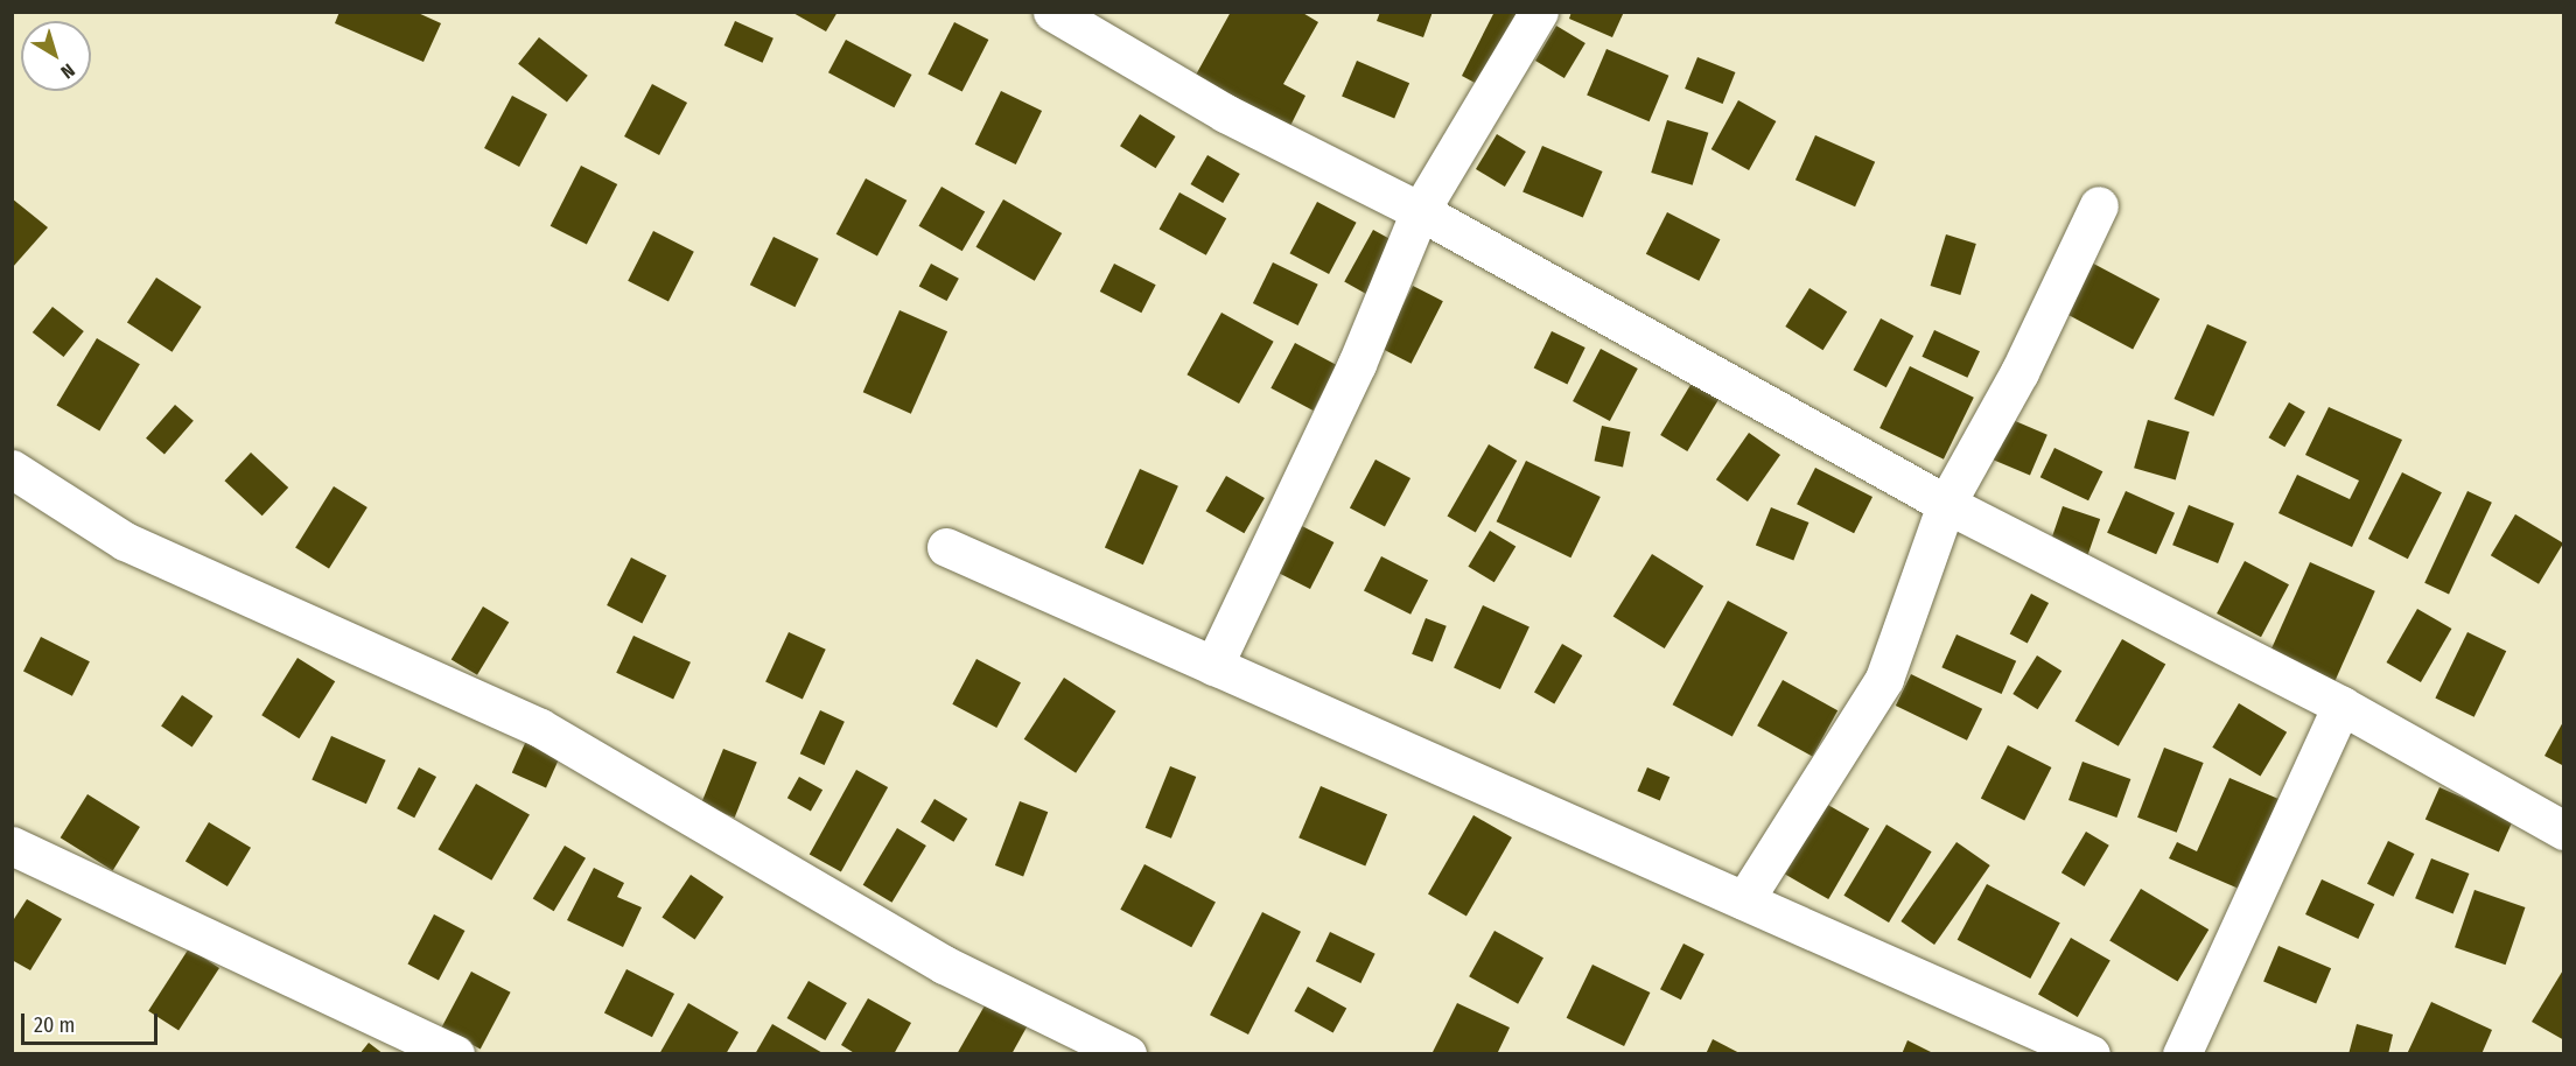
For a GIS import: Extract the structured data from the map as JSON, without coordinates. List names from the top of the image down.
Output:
{
  "scale_bar": "20 m",
  "north": "bottom right"
}
